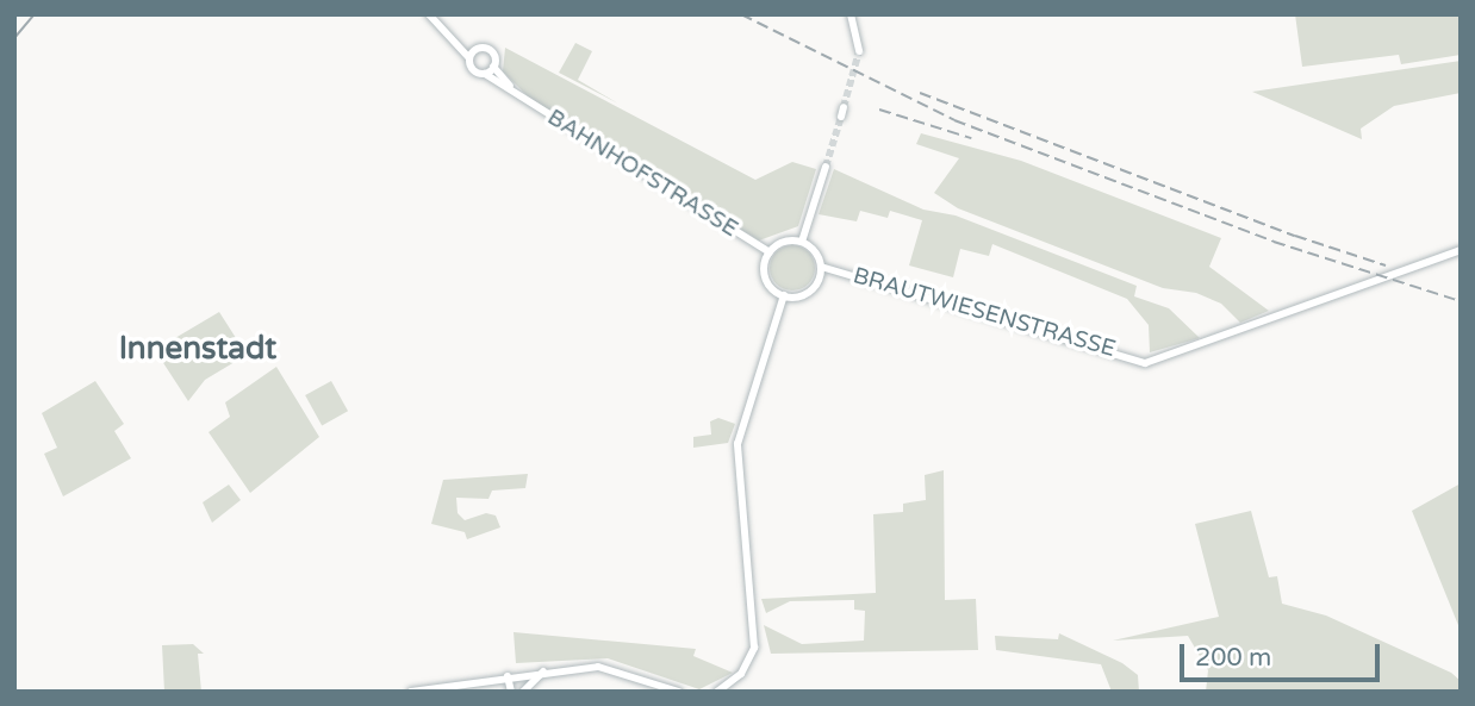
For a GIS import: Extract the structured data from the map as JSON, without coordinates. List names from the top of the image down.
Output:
{
  "streets": {
    "main road": ["BAHNHOFSTRASSE", "BRAUTWIESENSTRASSE"]
  },
  "crossings": [
    ["BAHNHOFSTRASSE", "BRAUTWIESENSTRASSE"]
  ],
  "districts": ["Innenstadt"],
  "scale_bar": "200 m"
}
